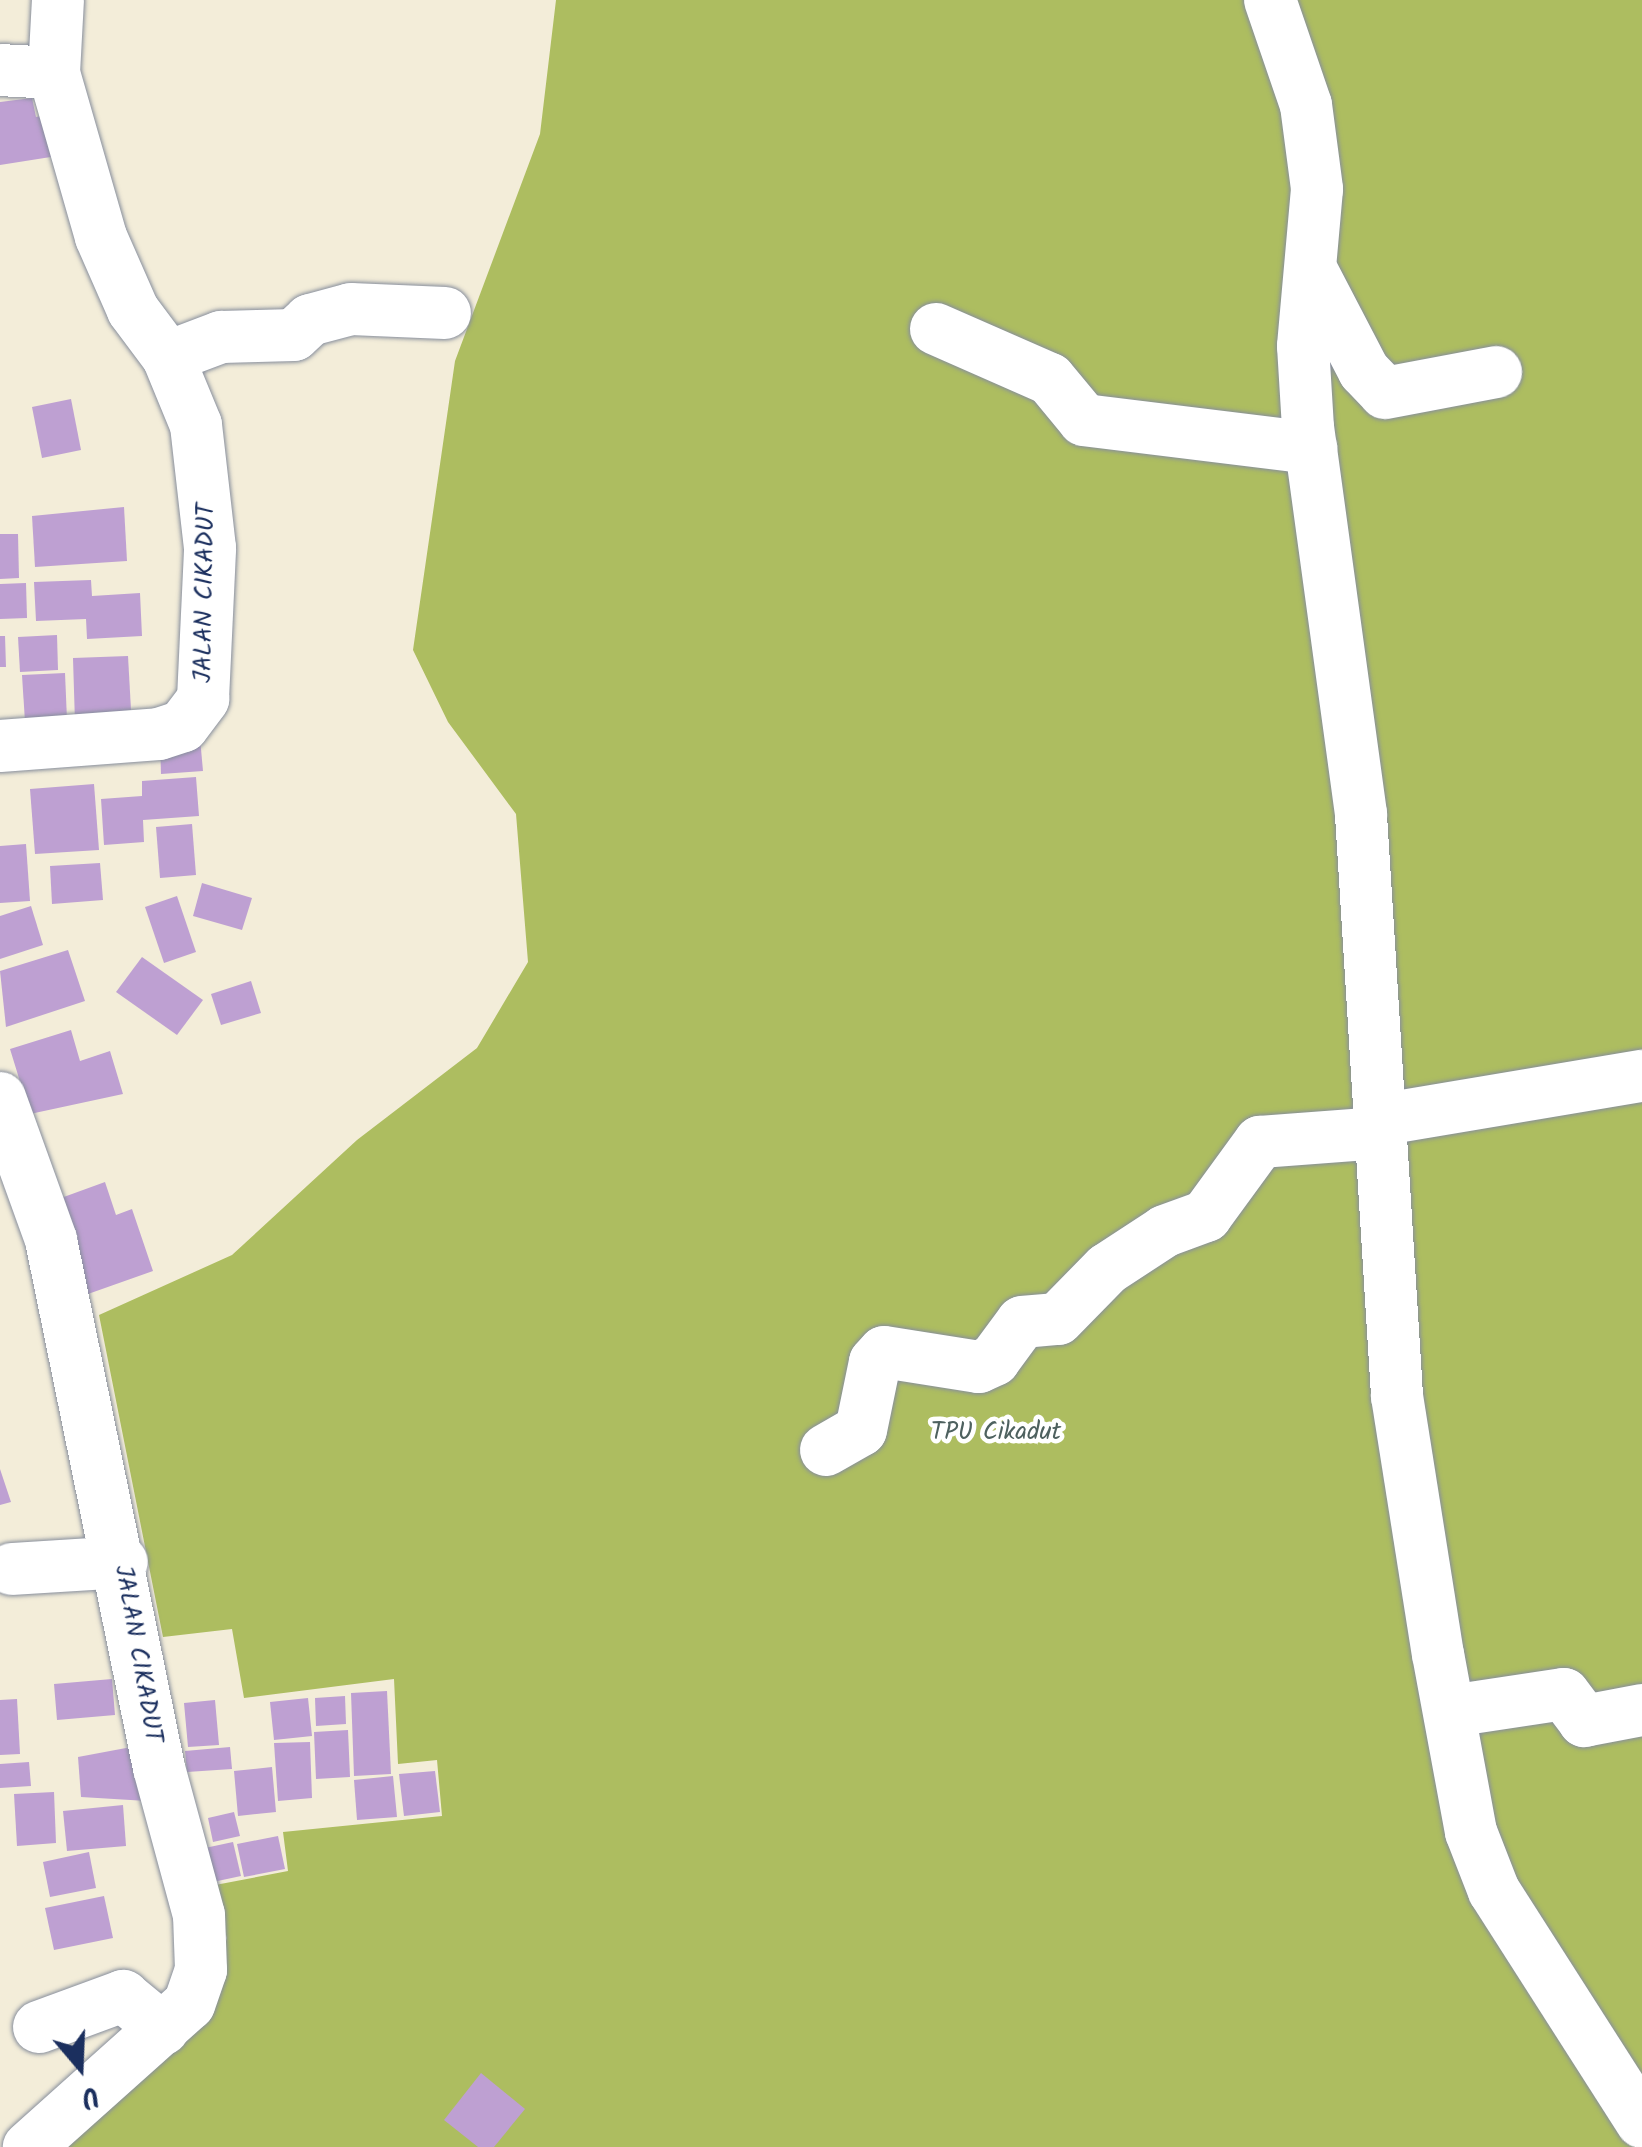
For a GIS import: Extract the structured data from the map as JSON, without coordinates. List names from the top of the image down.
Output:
{
  "streets": {
    "street": ["JALAN CIKADUT"]
  },
  "parks": ["TPU Cikadut"],
  "north": "bottom"
}
